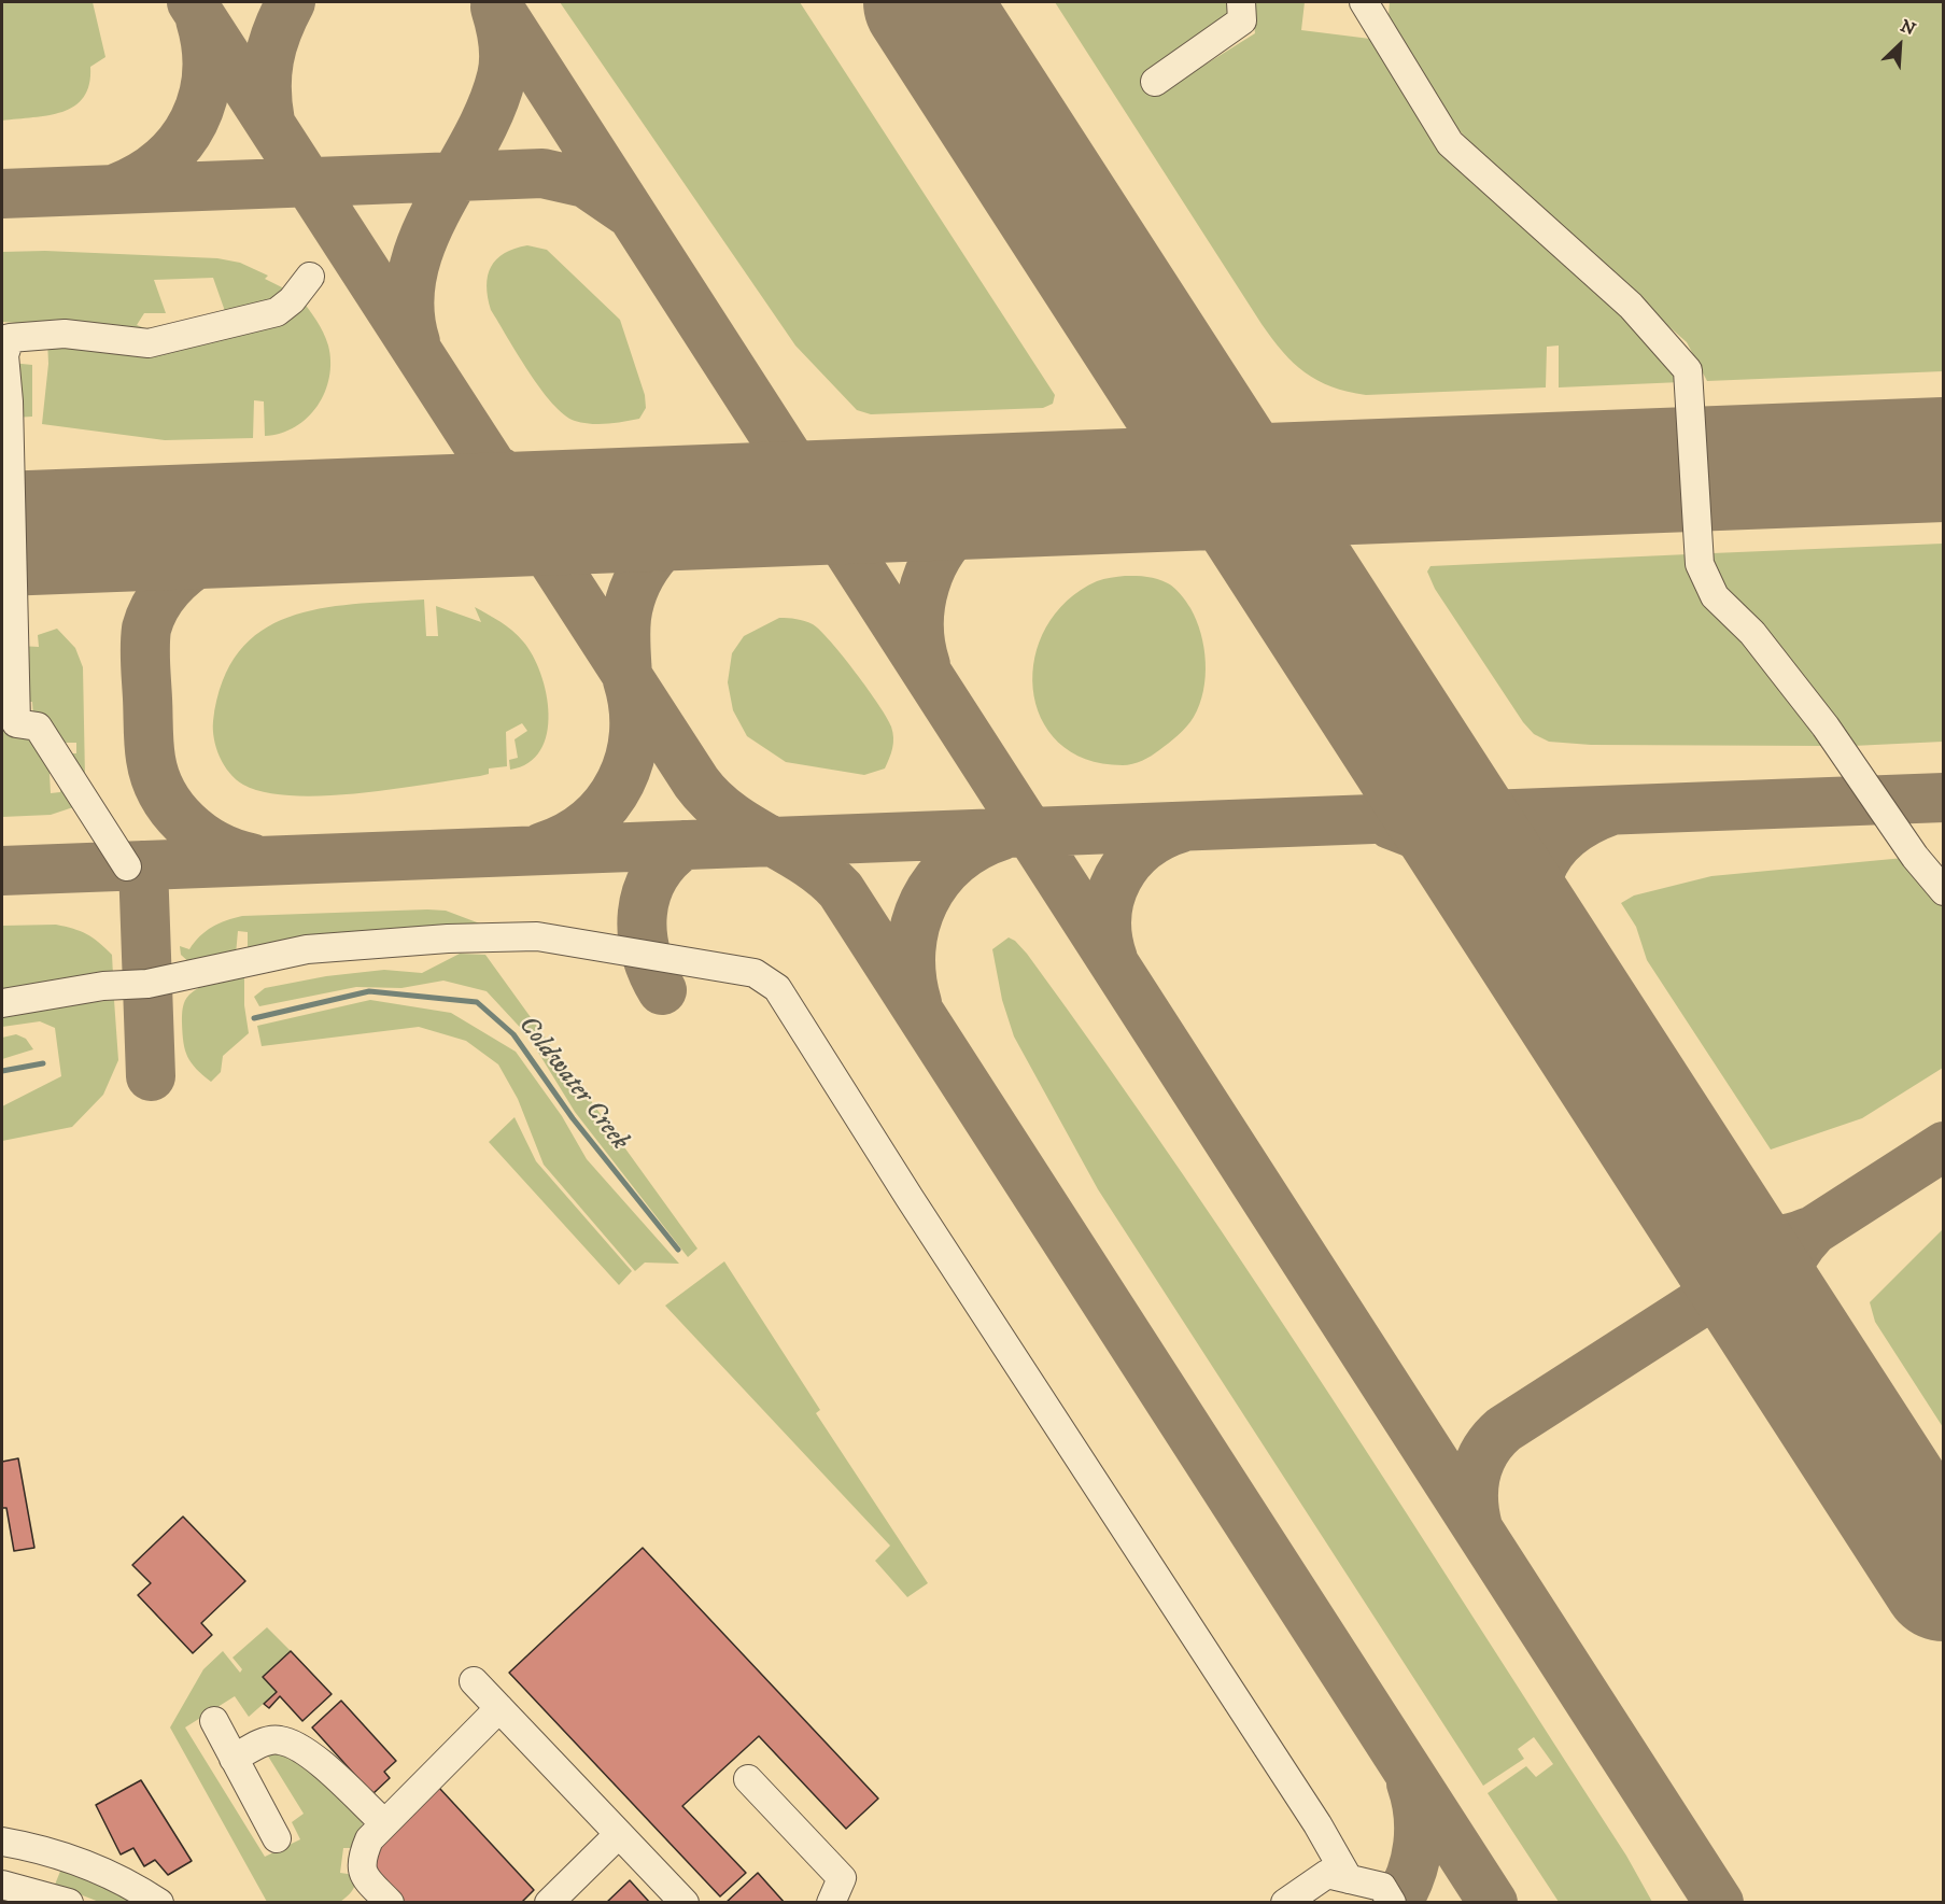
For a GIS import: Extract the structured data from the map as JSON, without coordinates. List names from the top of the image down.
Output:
{
  "water": ["Coldwater Creek"],
  "north": "top right"
}
